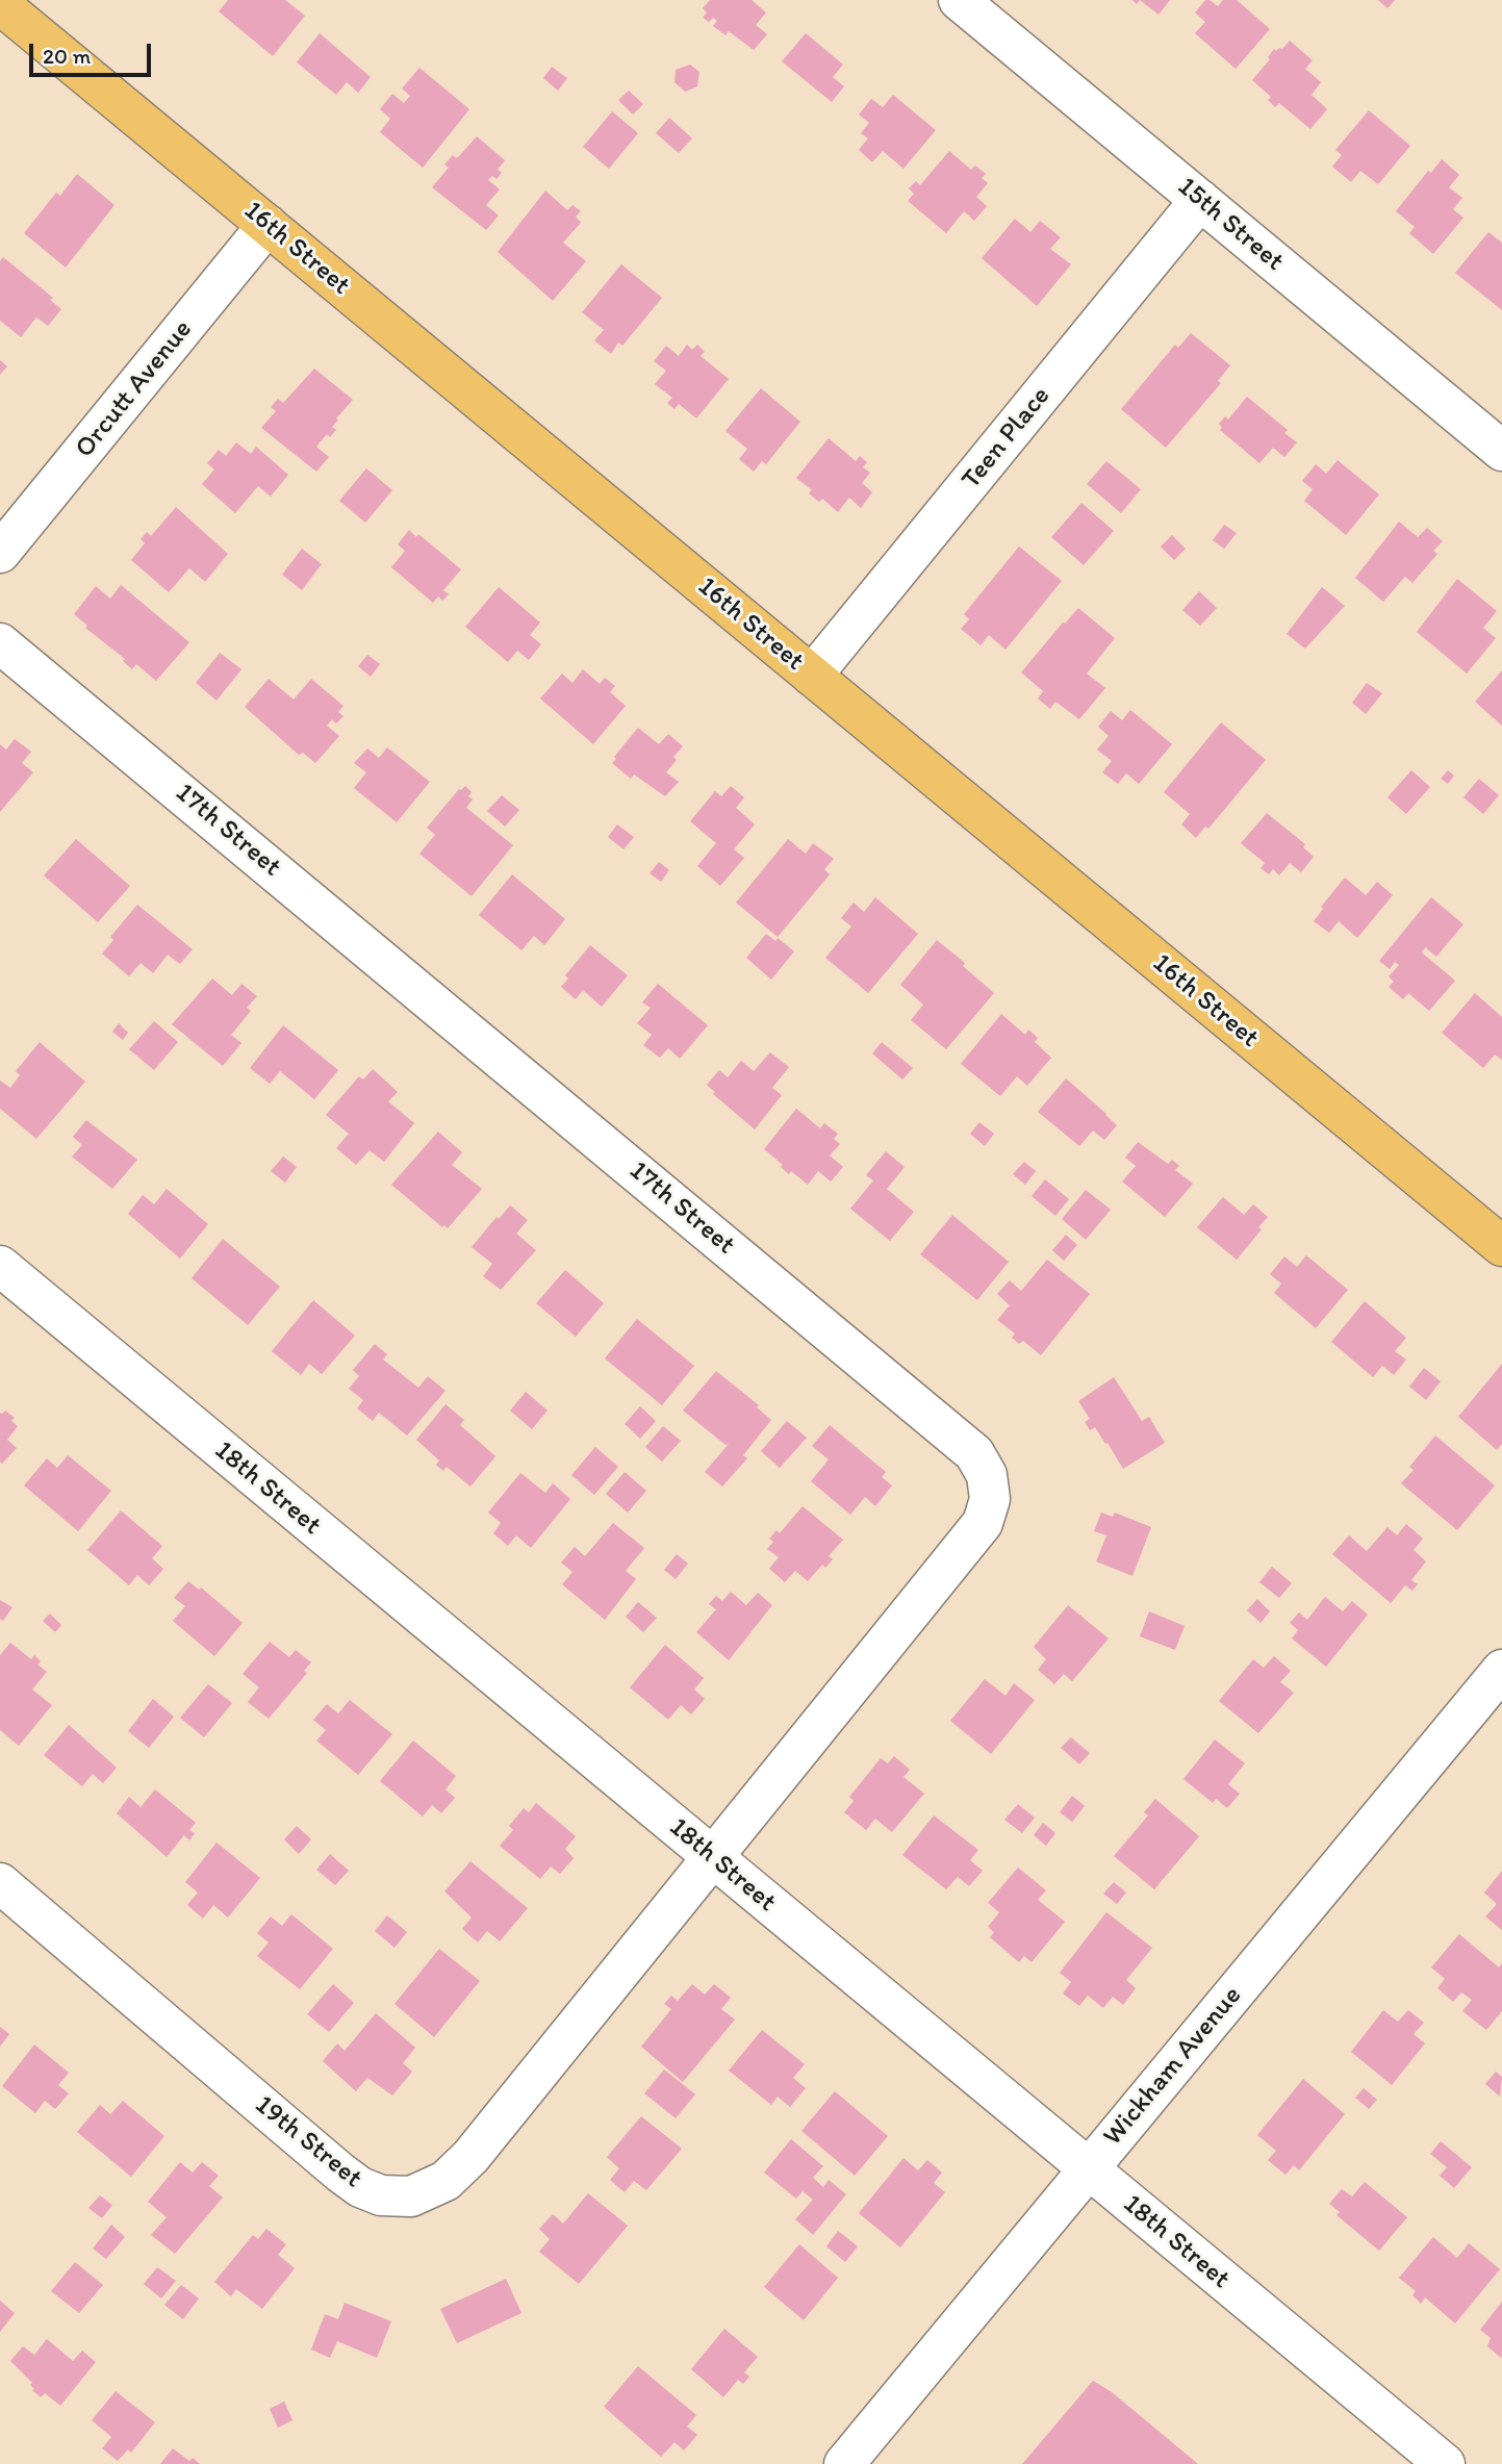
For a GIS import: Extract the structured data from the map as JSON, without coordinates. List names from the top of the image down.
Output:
{
  "streets": {
    "main road": ["16th Street"],
    "street": [
      "15th Street",
      "Orcutt Avenue",
      "Teen Place",
      "17th Street",
      "18th Street",
      "Wickham Avenue",
      "19th Street"
    ]
  },
  "crossings": [
    ["15th Street", "Teen Place"],
    ["16th Street", "Orcutt Avenue"],
    ["16th Street", "Teen Place"],
    ["17th Street", "18th Street"],
    ["17th Street", "19th Street"],
    ["18th Street", "Wickham Avenue"],
    ["18th Street", "19th Street"]
  ],
  "scale_bar": "20 m"
}
